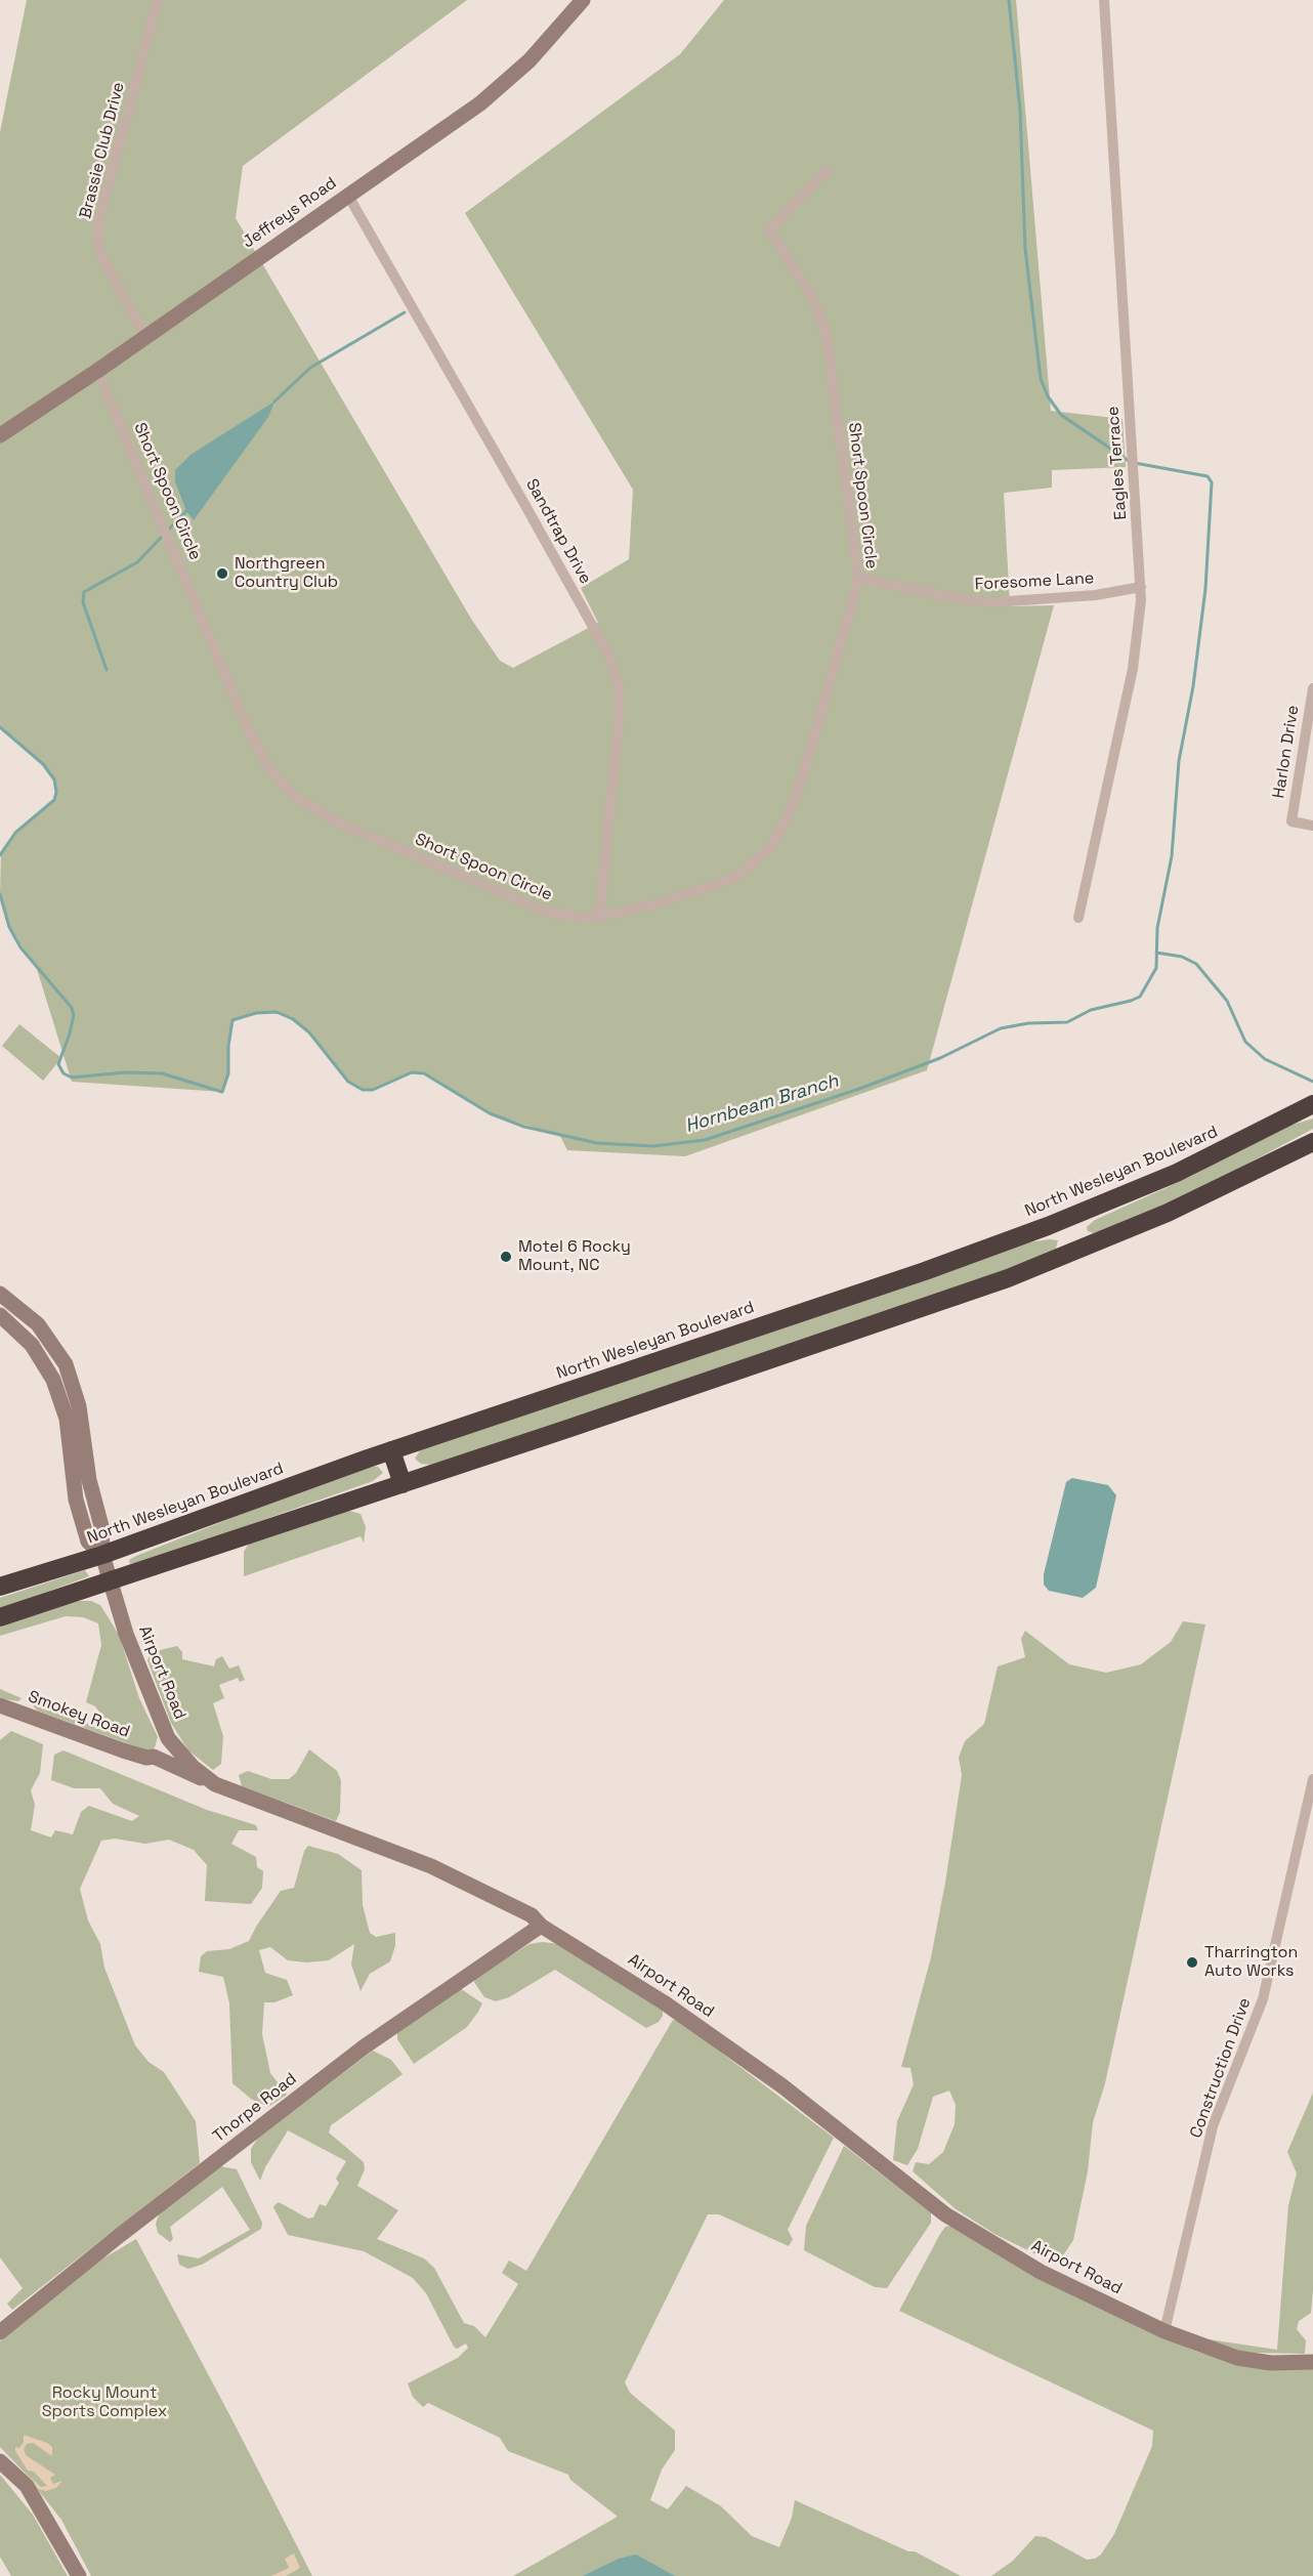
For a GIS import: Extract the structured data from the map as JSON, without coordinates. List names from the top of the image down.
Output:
{
  "streets": {
    "highway": ["North Wesleyan Boulevard"],
    "street": [
      "Brassie Club Drive",
      "Jeffreys Road",
      "Eagles Terrace",
      "Short Spoon Circle",
      "Sandtrap Drive",
      "Foresome Lane",
      "Harlon Drive",
      "Airport Road",
      "Smokey Road",
      "Construction Drive",
      "Thorpe Road"
    ]
  },
  "crossings": [
    ["Brassie Club Drive", "Jeffreys Road"],
    ["Jeffreys Road", "Short Spoon Circle"],
    ["Jeffreys Road", "Sandtrap Drive"],
    ["Eagles Terrace", "Foresome Lane"],
    ["Short Spoon Circle", "Sandtrap Drive"],
    ["Short Spoon Circle", "Foresome Lane"],
    ["North Wesleyan Boulevard", "Airport Road"],
    ["Airport Road", "Smokey Road"],
    ["Airport Road", "Construction Drive"],
    ["Airport Road", "Thorpe Road"]
  ],
  "water": ["Hornbeam Branch"],
  "parks": ["Rocky Mount Sports Complex"],
  "places": ["Northgreen Country Club", "Motel 6 Rocky Mount, NC", "Tharrington Auto Works"]
}
